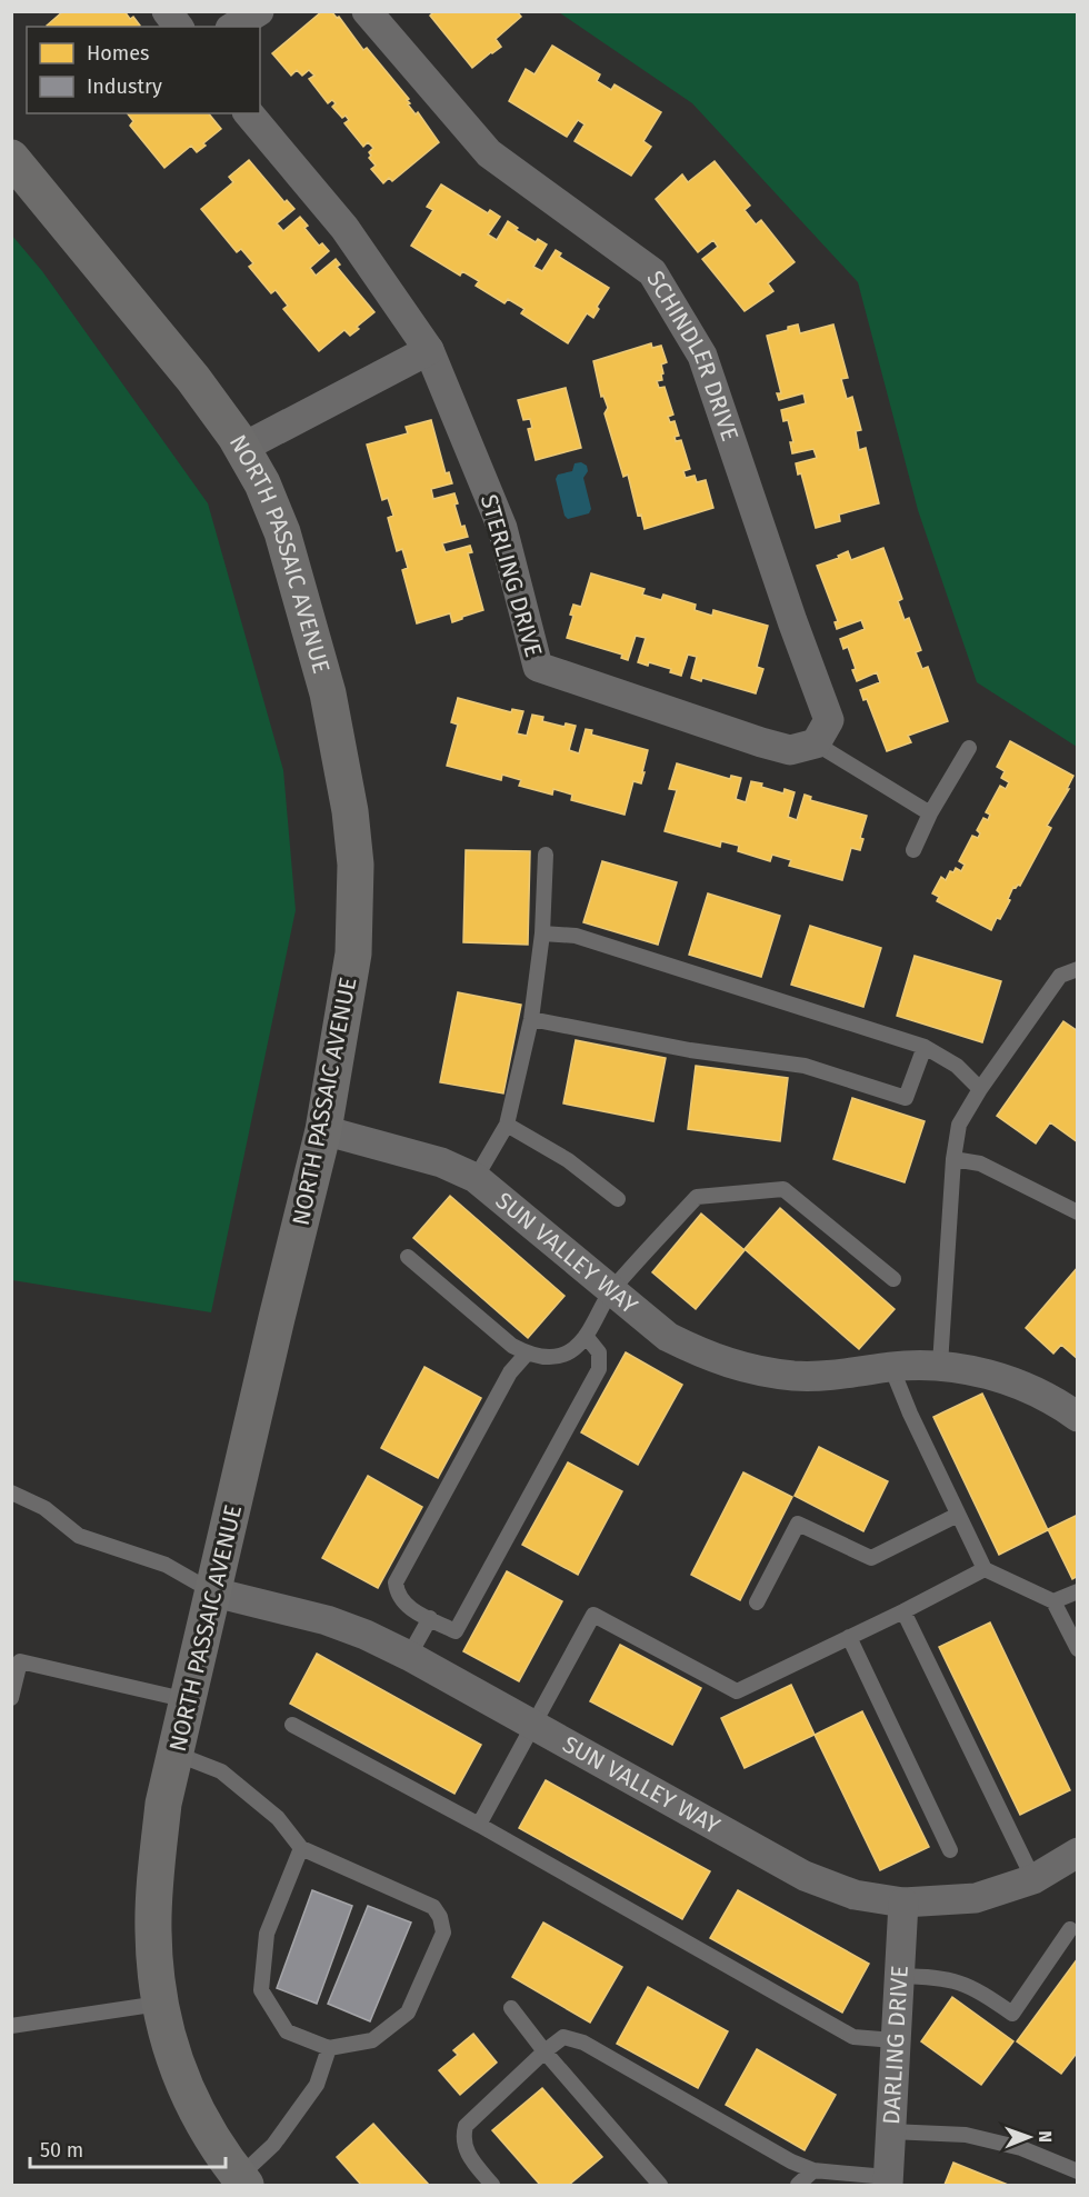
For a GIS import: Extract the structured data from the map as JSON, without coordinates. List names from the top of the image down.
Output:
{
  "streets": {
    "main road": ["NORTH PASSAIC AVENUE"],
    "street": [
      "SCHINDLER DRIVE",
      "STERLING DRIVE",
      "SUN VALLEY WAY",
      "DARLING DRIVE"
    ]
  },
  "crossings": [
    ["SCHINDLER DRIVE", "STERLING DRIVE"],
    ["NORTH PASSAIC AVENUE", "SUN VALLEY WAY"],
    ["SUN VALLEY WAY", "DARLING DRIVE"]
  ],
  "legend": ["Homes", "Industry"],
  "scale_bar": "50 m",
  "north": "right"
}
